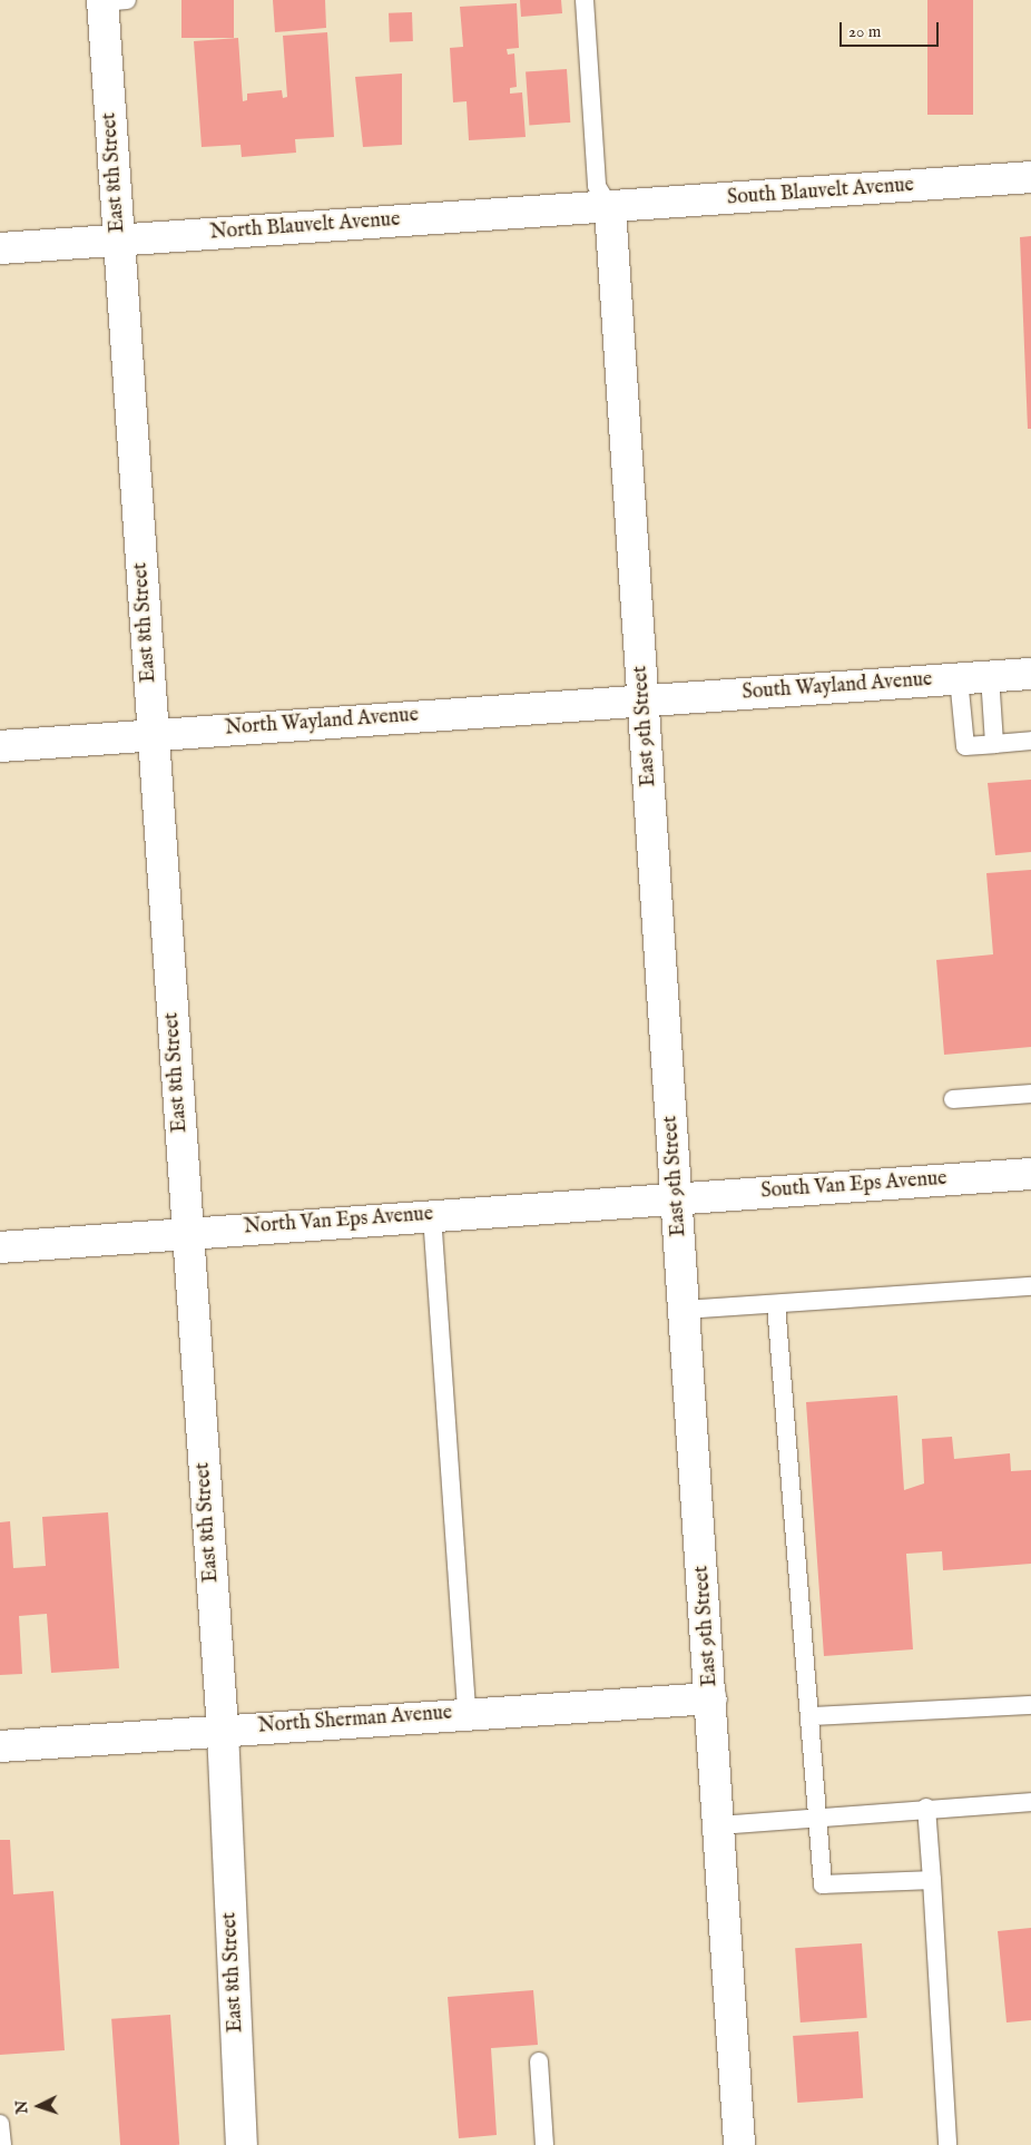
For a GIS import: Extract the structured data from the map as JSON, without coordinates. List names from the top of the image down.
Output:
{
  "streets": {
    "street": [
      "East 8th Street",
      "South Blauvelt Avenue",
      "North Blauvelt Avenue",
      "South Wayland Avenue",
      "North Wayland Avenue",
      "East 9th Street",
      "South Van Eps Avenue",
      "North Van Eps Avenue",
      "North Sherman Avenue"
    ]
  },
  "crossings": [
    ["East 8th Street", "North Blauvelt Avenue"],
    ["East 8th Street", "North Wayland Avenue"],
    ["East 8th Street", "North Van Eps Avenue"],
    ["East 8th Street", "North Sherman Avenue"],
    ["South Blauvelt Avenue", "North Blauvelt Avenue"],
    ["South Blauvelt Avenue", "East 9th Street"],
    ["North Blauvelt Avenue", "East 9th Street"],
    ["South Wayland Avenue", "North Wayland Avenue"],
    ["South Wayland Avenue", "East 9th Street"],
    ["North Wayland Avenue", "East 9th Street"],
    ["East 9th Street", "South Van Eps Avenue"],
    ["East 9th Street", "North Van Eps Avenue"],
    ["East 9th Street", "North Sherman Avenue"],
    ["South Van Eps Avenue", "North Van Eps Avenue"]
  ],
  "scale_bar": "20 m",
  "north": "left"
}
